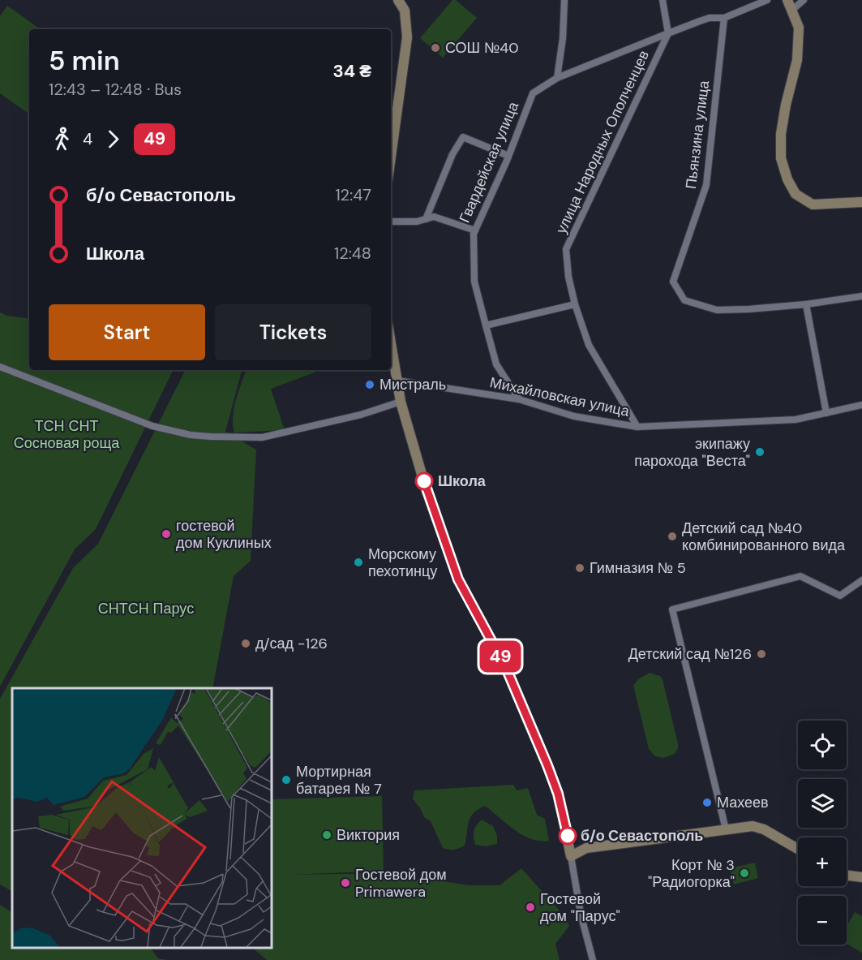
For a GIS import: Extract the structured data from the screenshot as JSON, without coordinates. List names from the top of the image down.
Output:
{
  "streets": {
    "street": [
      "Пьянзина улица",
      "улица Народных Ополченцев",
      "Гвардейская улица",
      "Михайловская улица"
    ]
  },
  "crossings": [
    ["Пьянзина улица", "Гвардейская улица"],
    ["улица Народных Ополченцев", "Гвардейская улица"],
    ["улица Народных Ополченцев", "Михайловская улица"],
    ["Гвардейская улица", "Михайловская улица"]
  ],
  "parks": ["ТСН СНТ Сосновая роща", "СНТСН Парус"],
  "places": [
    "СОШ №40",
    "Мистраль",
    "экипажу парохода \"Веста\"",
    "Школа",
    "гостевой дом Куклиных",
    "Детский сад №40 комбинированного вида",
    "Морскому пехотинцу",
    "Гимназия № 5",
    "д/сад -126",
    "Детский сад №126",
    "Мортирная батарея № 7",
    "Махеев",
    "Виктория",
    "б/о Севастополь",
    "Корт № 3 \"Радиогорка\"",
    "Гостевой дом Primawera",
    "Гостевой дом \"Парус\""
  ],
  "lines": ["bus line 49"],
  "page": {
    "on_map": "49",
    "heading": ["5 min", "12:43 – 12:48 · Bus", "34 ₴"],
    "legs": ["4", "49"],
    "list": [
      {
        "name": "б/о Севастополь",
        "value": "12:47"
      },
      {
        "name": "Школа",
        "value": "12:48"
      }
    ],
    "buttons": ["Start", "Tickets"],
    "map_buttons": ["+", "−"]
  }
}
